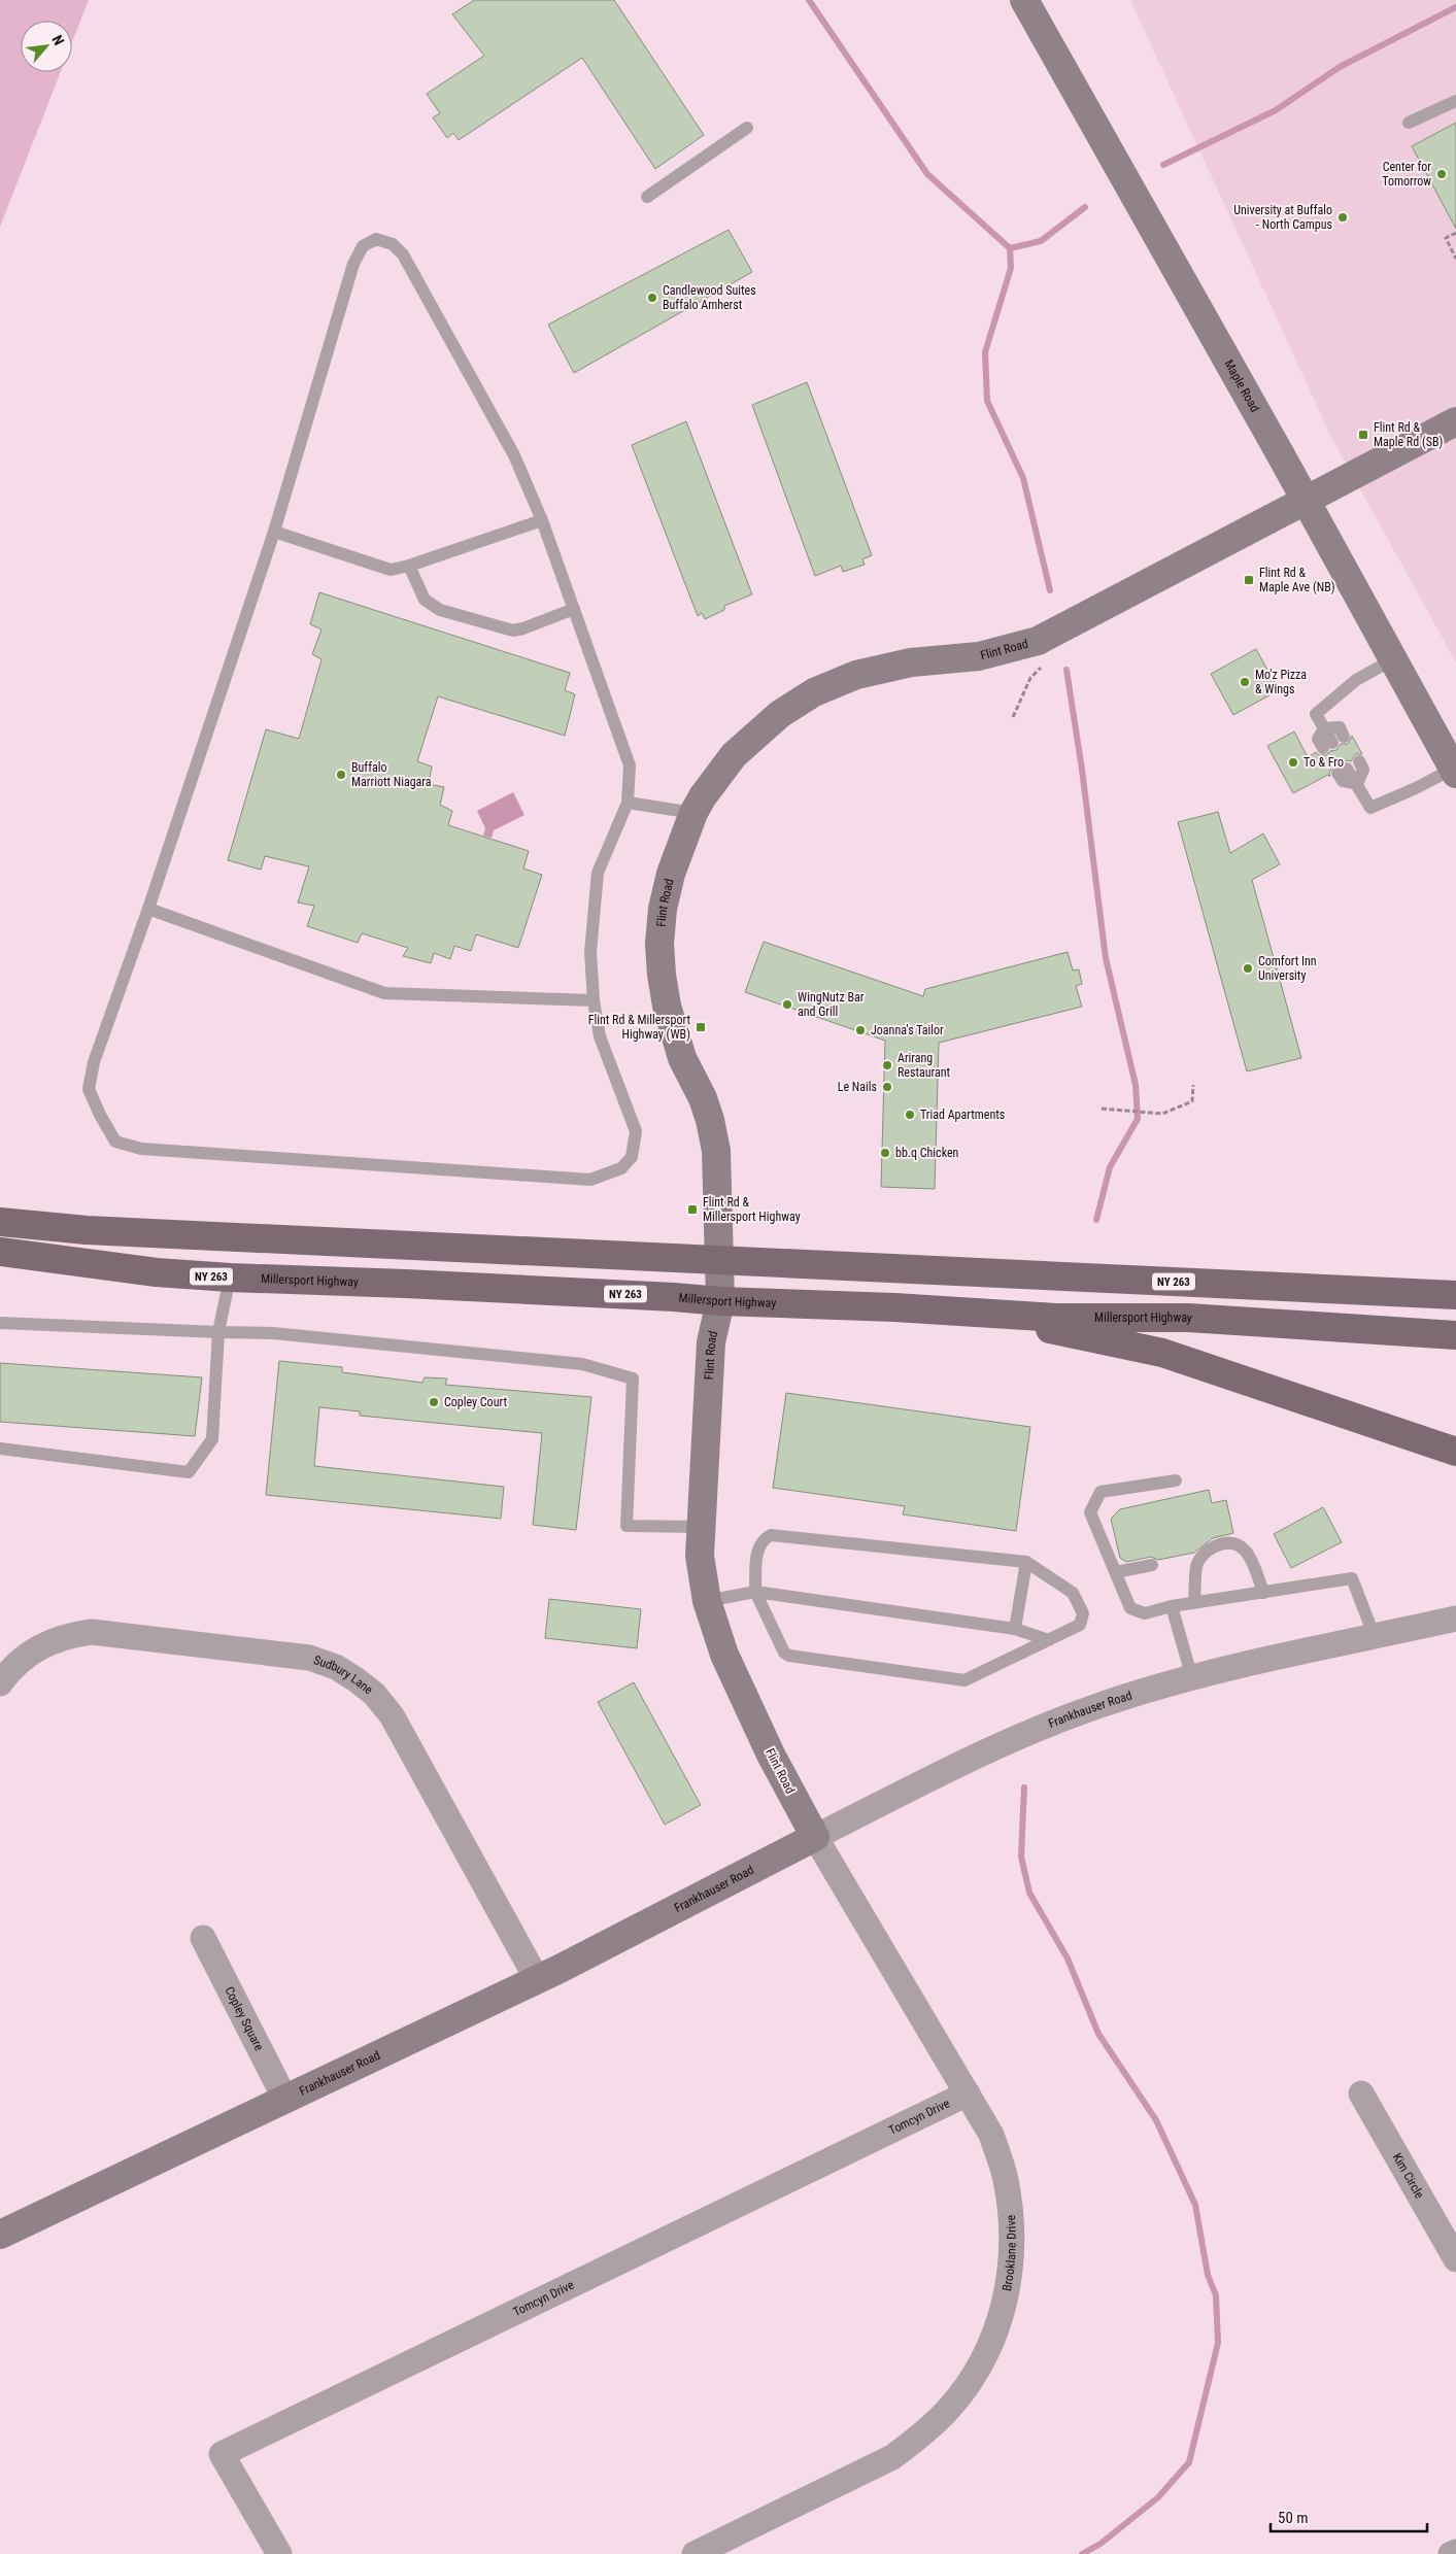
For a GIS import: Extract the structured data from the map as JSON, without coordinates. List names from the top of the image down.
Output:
{
  "streets": {
    "main road": ["NY 263", "Millersport Highway"],
    "street": [
      "Maple Road",
      "Flint Road",
      "Sudbury Lane",
      "Frankhauser Road",
      "Copley Square",
      "Tomcyn Drive",
      "Kim Circle",
      "Brooklane Drive"
    ]
  },
  "crossings": [
    ["Maple Road", "Flint Road"],
    ["Flint Road", "NY 263"],
    ["Flint Road", "Millersport Highway"],
    ["Flint Road", "Frankhauser Road"],
    ["Flint Road", "Brooklane Drive"],
    ["Sudbury Lane", "Frankhauser Road"],
    ["Frankhauser Road", "Copley Square"],
    ["Frankhauser Road", "Brooklane Drive"],
    ["Tomcyn Drive", "Brooklane Drive"]
  ],
  "places": {
    "other": [
      "Center for Tomorrow",
      "University at Buffalo - North Campus",
      "Candlewood Suites Buffalo Amherst",
      "Mo'z Pizza & Wings",
      "To & Fro",
      "Buffalo Marriott Niagara",
      "Comfort Inn University",
      "WingNutz Bar and Grill",
      "Joanna's Tailor",
      "Arirang Restaurant",
      "Le Nails",
      "Triad Apartments",
      "bb.q Chicken",
      "Copley Court"
    ],
    "transit": [
      "Flint Rd & Maple Rd (SB)",
      "Flint Rd & Maple Ave (NB)",
      "Flint Rd & Millersport Highway (WB)",
      "Flint Rd & Millersport Highway"
    ]
  },
  "scale_bar": "50 m",
  "north": "top right"
}
